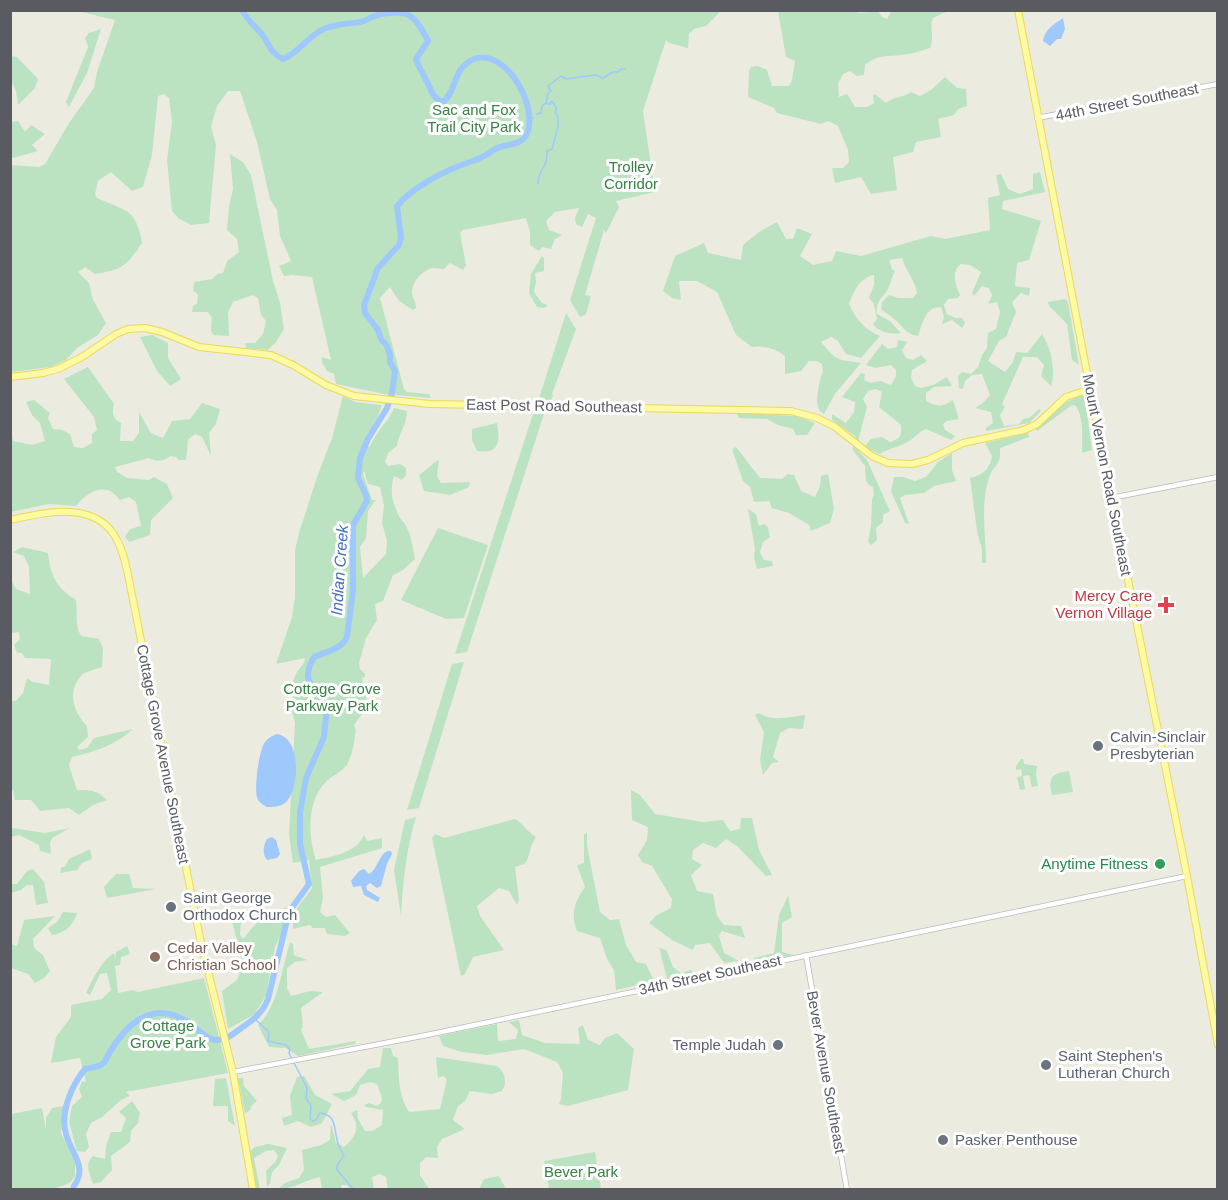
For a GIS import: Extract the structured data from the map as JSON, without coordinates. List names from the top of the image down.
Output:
{
  "streets": {
    "main road": ["East Post Road Southeast", "Mount Vernon Road Southeast", "Cottage Grove Avenue Southeast"],
    "street": ["44th Street Southeast", "34th Street Southeast", "Bever Avenue Southeast"]
  },
  "crossings": [
    ["44th Street Southeast", "Mount Vernon Road Southeast"],
    ["East Post Road Southeast", "Mount Vernon Road Southeast"],
    ["Mount Vernon Road Southeast", "34th Street Southeast"],
    ["Cottage Grove Avenue Southeast", "34th Street Southeast"],
    ["34th Street Southeast", "Bever Avenue Southeast"]
  ],
  "water": ["Indian Creek"],
  "parks": [
    "Sac and Fox Trail City Park",
    "Trolley Corridor",
    "Cottage Grove Parkway Park",
    "Cottage Grove Park",
    "Bever Park"
  ],
  "places": {
    "health": ["Mercy Care Vernon Village"],
    "other": [
      "Calvin-Sinclair Presbyterian",
      "Anytime Fitness",
      "Saint George Orthodox Church",
      "Cedar Valley Christian School",
      "Temple Judah",
      "Saint Stephen's Lutheran Church",
      "Pasker Penthouse"
    ]
  }
}
